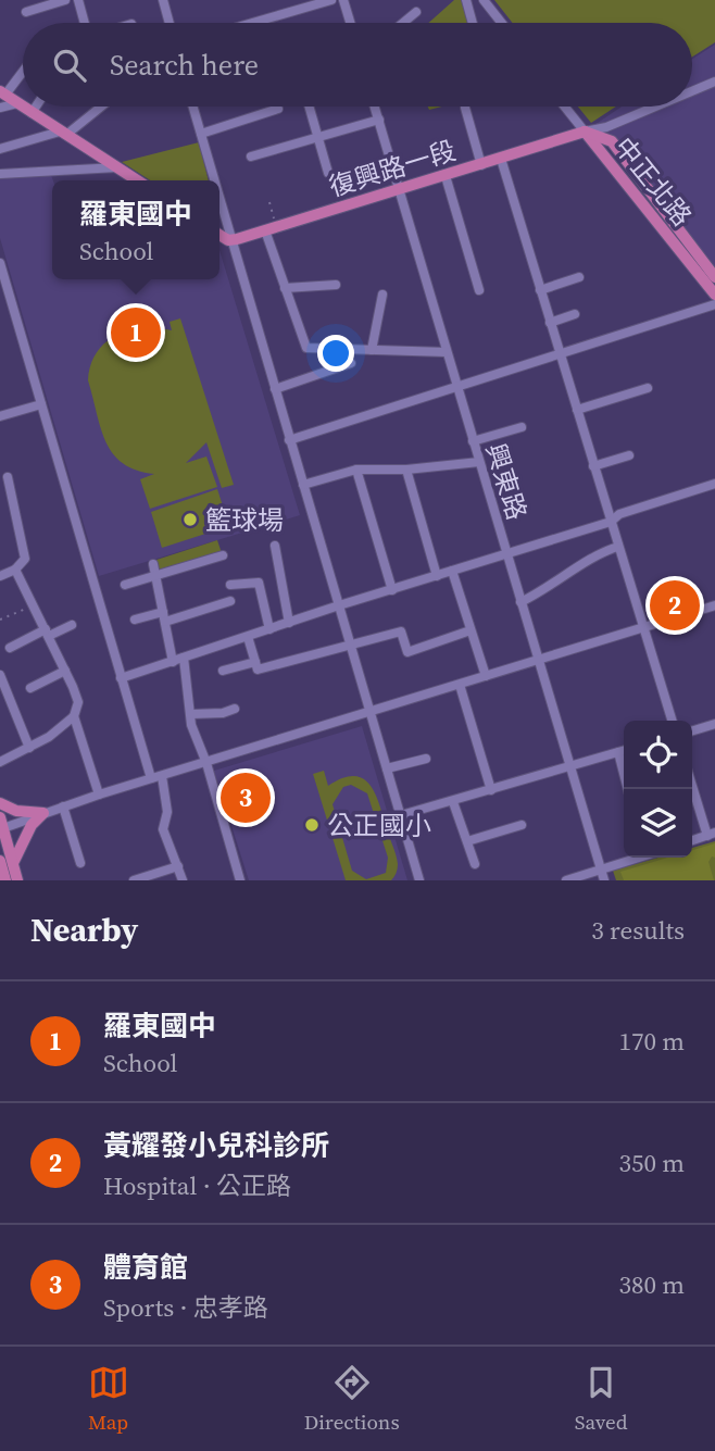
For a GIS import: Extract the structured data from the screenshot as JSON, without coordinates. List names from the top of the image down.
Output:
{
  "streets": {
    "main road": ["復興路一段", "中正北路"],
    "street": ["興東路"]
  },
  "crossings": [
    ["復興路一段", "中正北路"],
    ["復興路一段", "興東路"]
  ],
  "places": ["籃球場", "公正國小"],
  "page": {
    "search": "Search here",
    "popup": ["羅東國中", "School"],
    "pins": ["1", "2", "3"],
    "heading": ["Nearby", "3 results"],
    "list": [
      {
        "mark": "1",
        "name": "羅東國中",
        "note": "School",
        "value": "170 m"
      },
      {
        "mark": "2",
        "name": "黃耀發小兒科診所",
        "note": "Hospital · 公正路",
        "value": "350 m"
      },
      {
        "mark": "3",
        "name": "體育館",
        "note": "Sports · 忠孝路",
        "value": "380 m"
      }
    ],
    "nav": ["Map", "Directions", "Saved"]
  }
}
